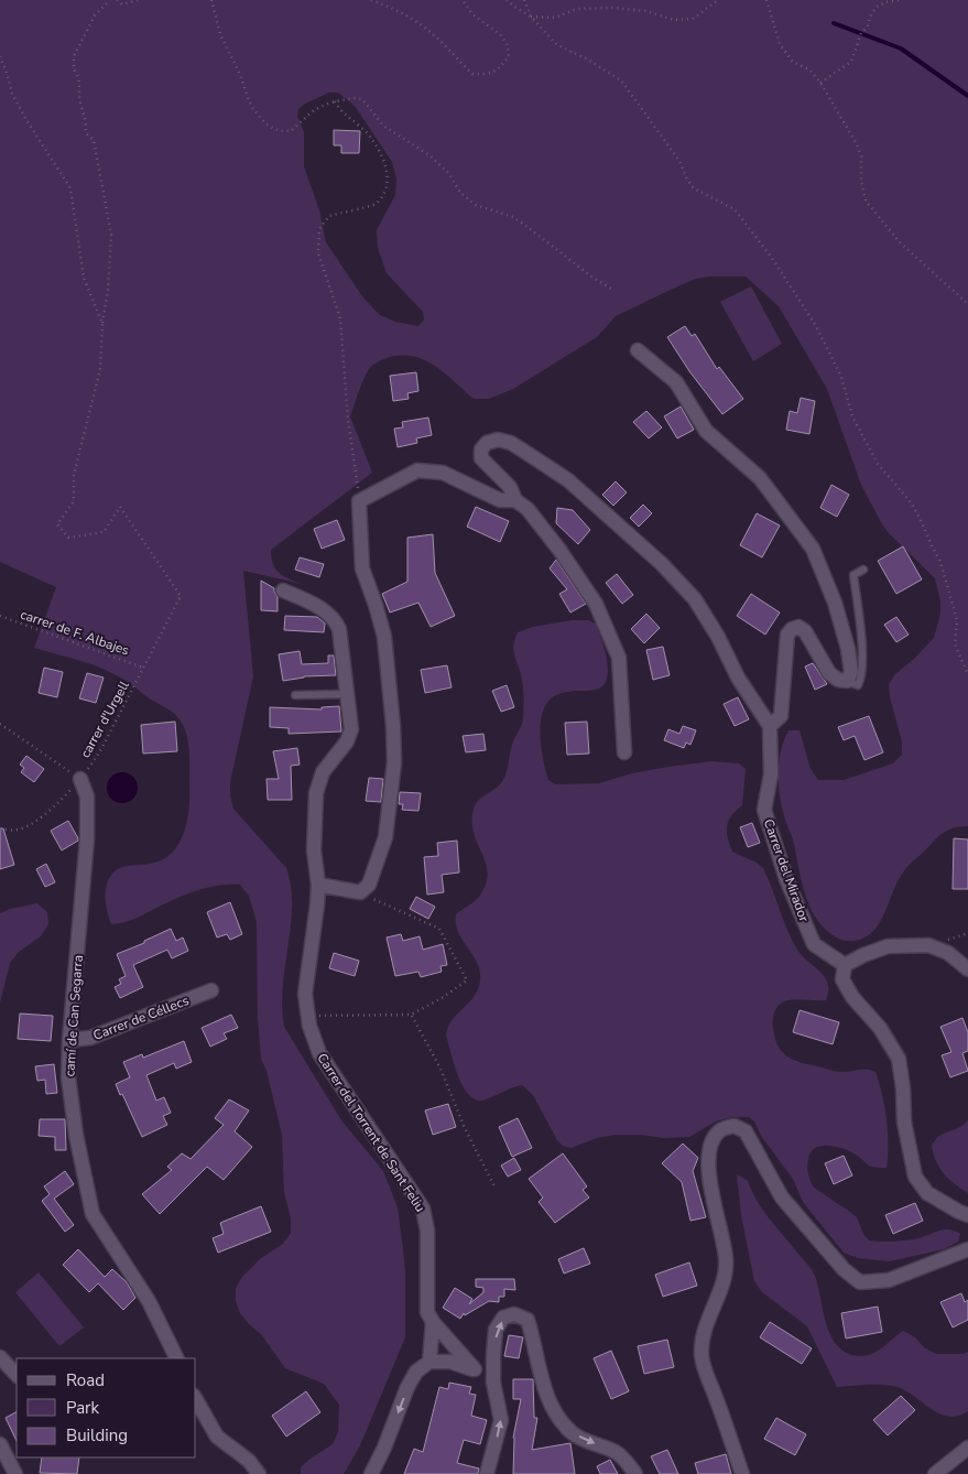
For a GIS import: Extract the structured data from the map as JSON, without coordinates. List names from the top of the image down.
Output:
{
  "streets": {
    "street": [
      "Carrer del Mirador",
      "camí de Can Segarra",
      "Carrer de Céllecs",
      "Carrer del Torrent de Sant Feliu"
    ],
    "path": ["carrer de F. Albajes", "carrer d'Urgell"]
  },
  "crossings": [
    ["carrer de F. Albajes", "carrer d'Urgell"],
    ["carrer d'Urgell", "camí de Can Segarra"],
    ["camí de Can Segarra", "Carrer de Céllecs"]
  ],
  "legend": ["Road", "Park", "Building"]
}
